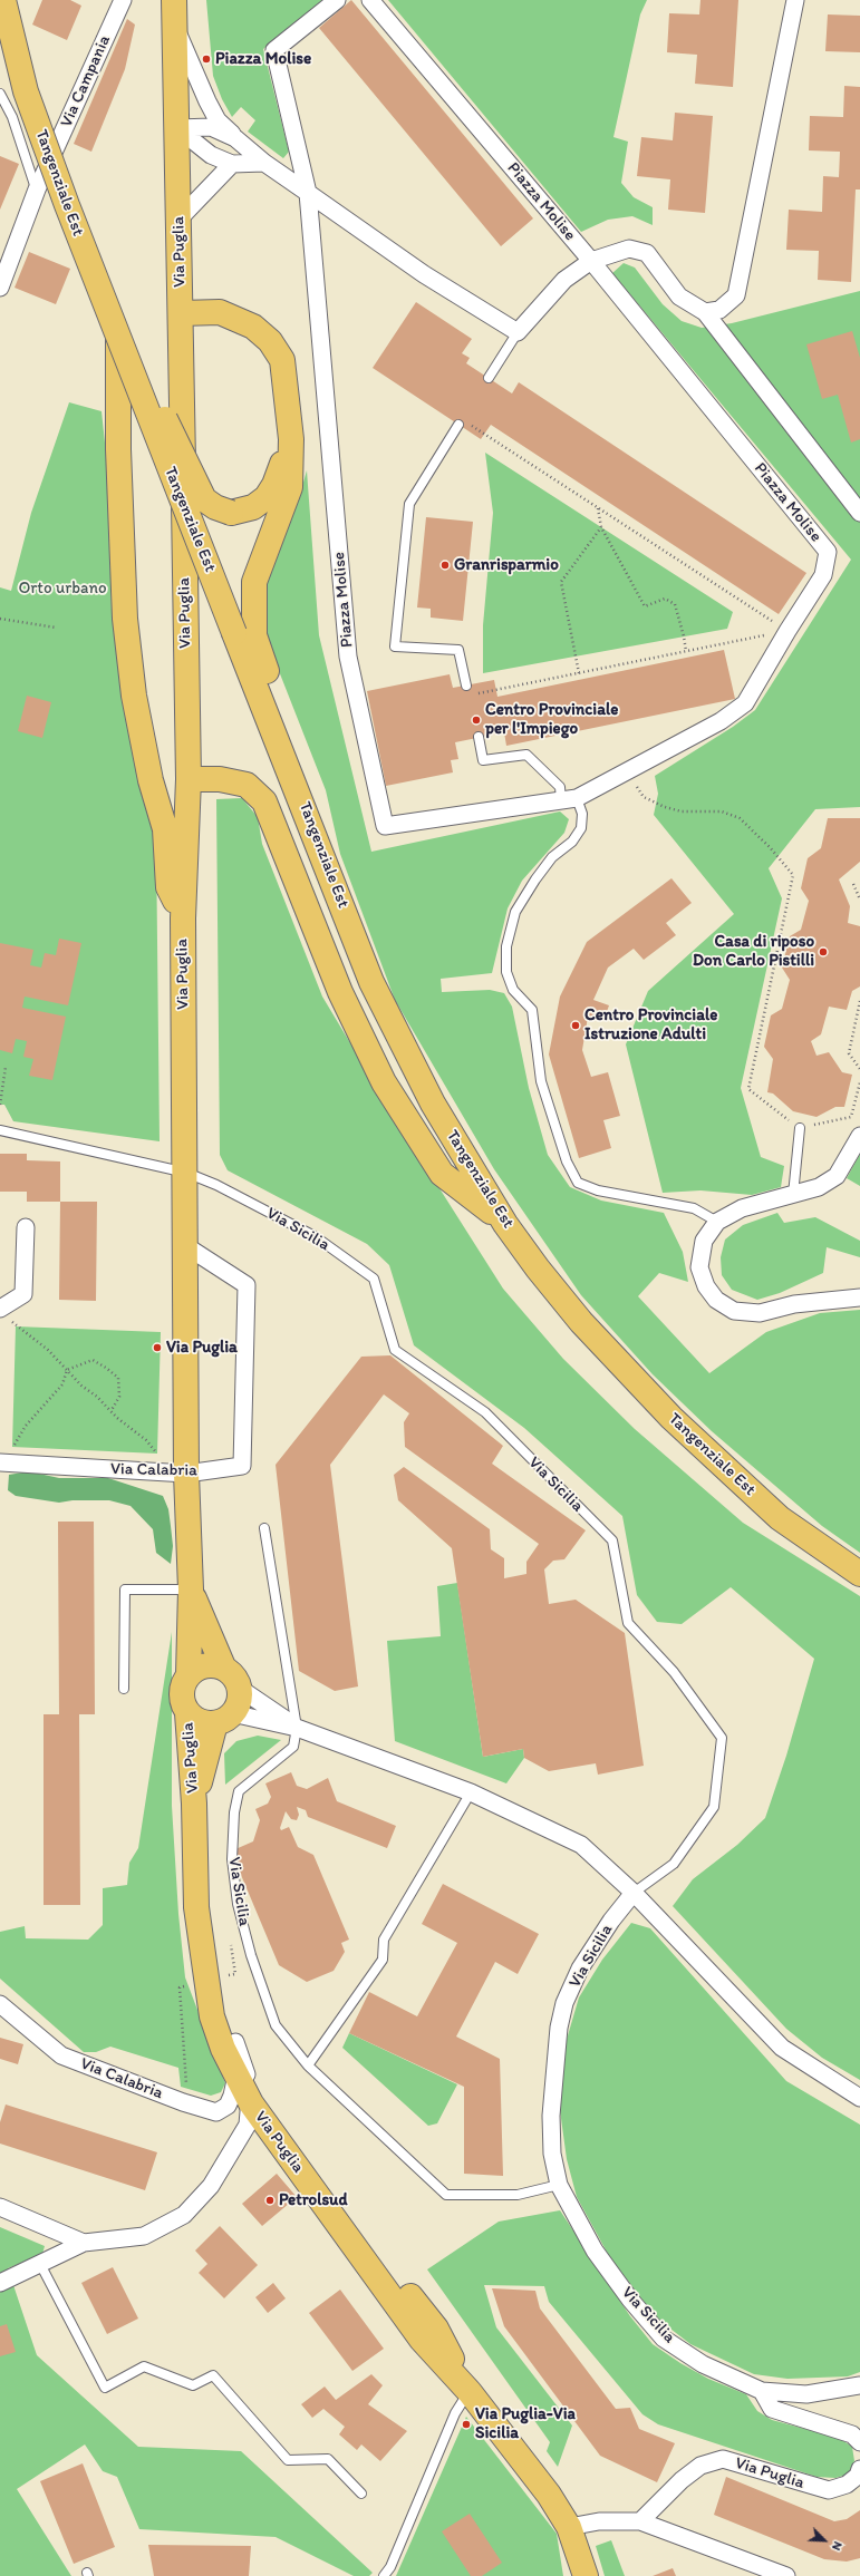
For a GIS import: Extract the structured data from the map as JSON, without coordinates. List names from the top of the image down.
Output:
{
  "streets": {
    "main road": ["Tangenziale Est", "Via Puglia"],
    "street": [
      "Via Campania",
      "Piazza Molise",
      "Via Sicilia",
      "Via Calabria"
    ]
  },
  "crossings": [
    ["Via Puglia", "Via Sicilia"],
    ["Via Puglia", "Via Calabria"]
  ],
  "parks": ["Orto urbano"],
  "places": [
    "Piazza Molise",
    "Granrisparmio",
    "Centro Provinciale per l'Impiego",
    "Casa di riposo Don Carlo Pistilli",
    "Centro Provinciale Istruzione Adulti",
    "Via Puglia",
    "Petrolsud",
    "Via Puglia-Via Sicilia"
  ],
  "north": "bottom right"
}
